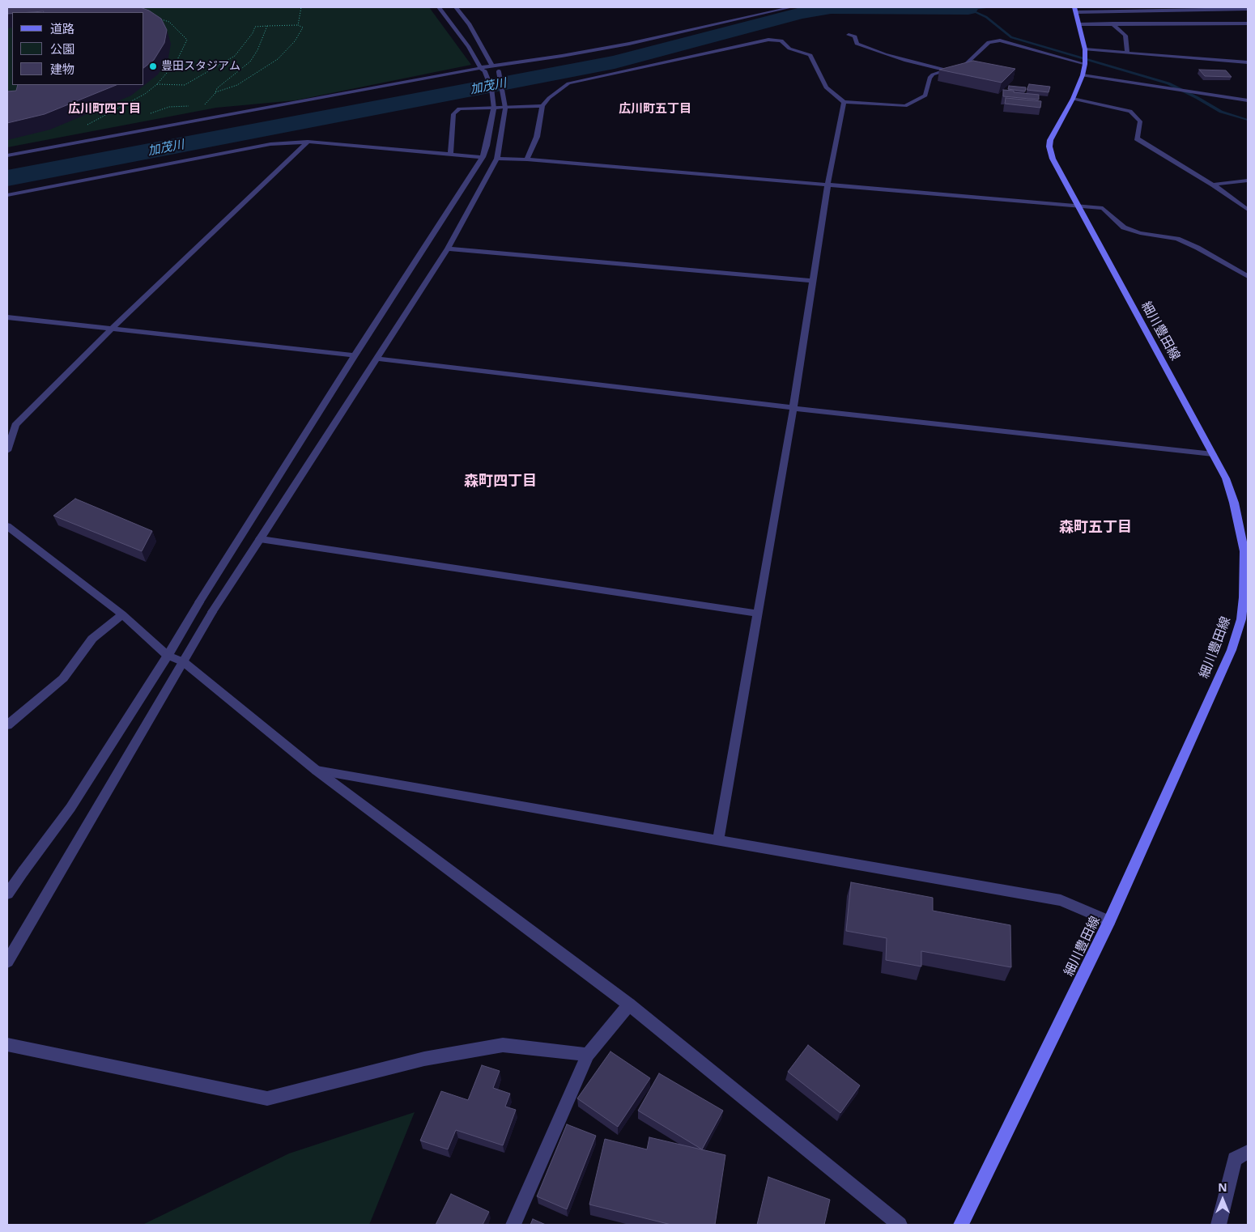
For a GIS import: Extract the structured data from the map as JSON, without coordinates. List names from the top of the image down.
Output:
{
  "streets": {
    "main road": ["細川豊田線"]
  },
  "districts": [
    "広川町四丁目",
    "広川町五丁目",
    "森町四丁目",
    "森町五丁目"
  ],
  "water": ["加茂川"],
  "places": ["豊田スタジアム"],
  "legend": ["道路", "公園", "建物"],
  "north": "top"
}
